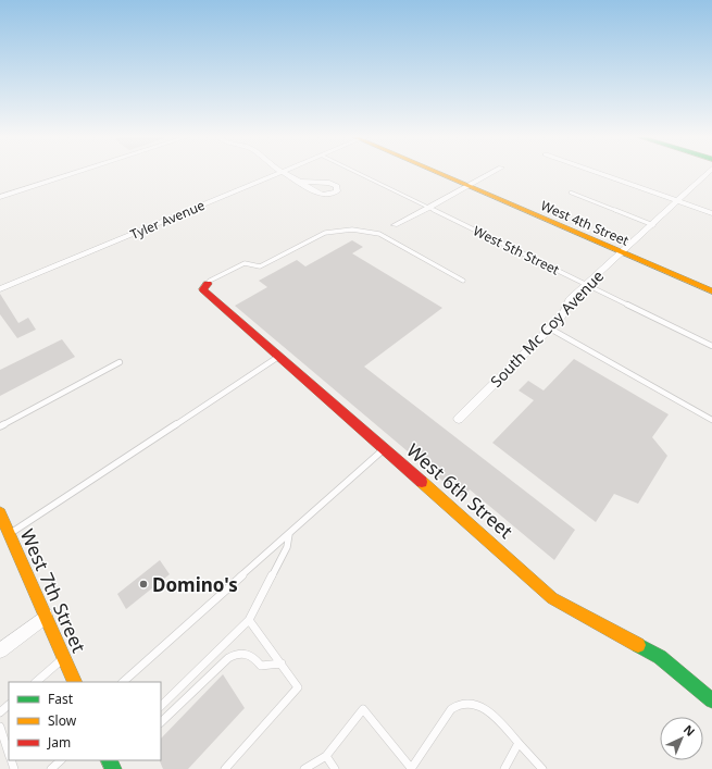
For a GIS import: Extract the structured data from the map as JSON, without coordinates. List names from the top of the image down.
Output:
{
  "streets": {
    "street": [
      "Tyler Avenue",
      "West 4th Street",
      "South Mc Coy Avenue",
      "West 6th Street",
      "West 7th Street"
    ],
    "lane": ["West 5th Street"]
  },
  "crossings": [
    ["West 4th Street", "South Mc Coy Avenue"],
    ["West 5th Street", "South Mc Coy Avenue"]
  ],
  "places": ["Domino's"],
  "legend": ["Fast", "Slow", "Jam"],
  "north": "top right"
}
